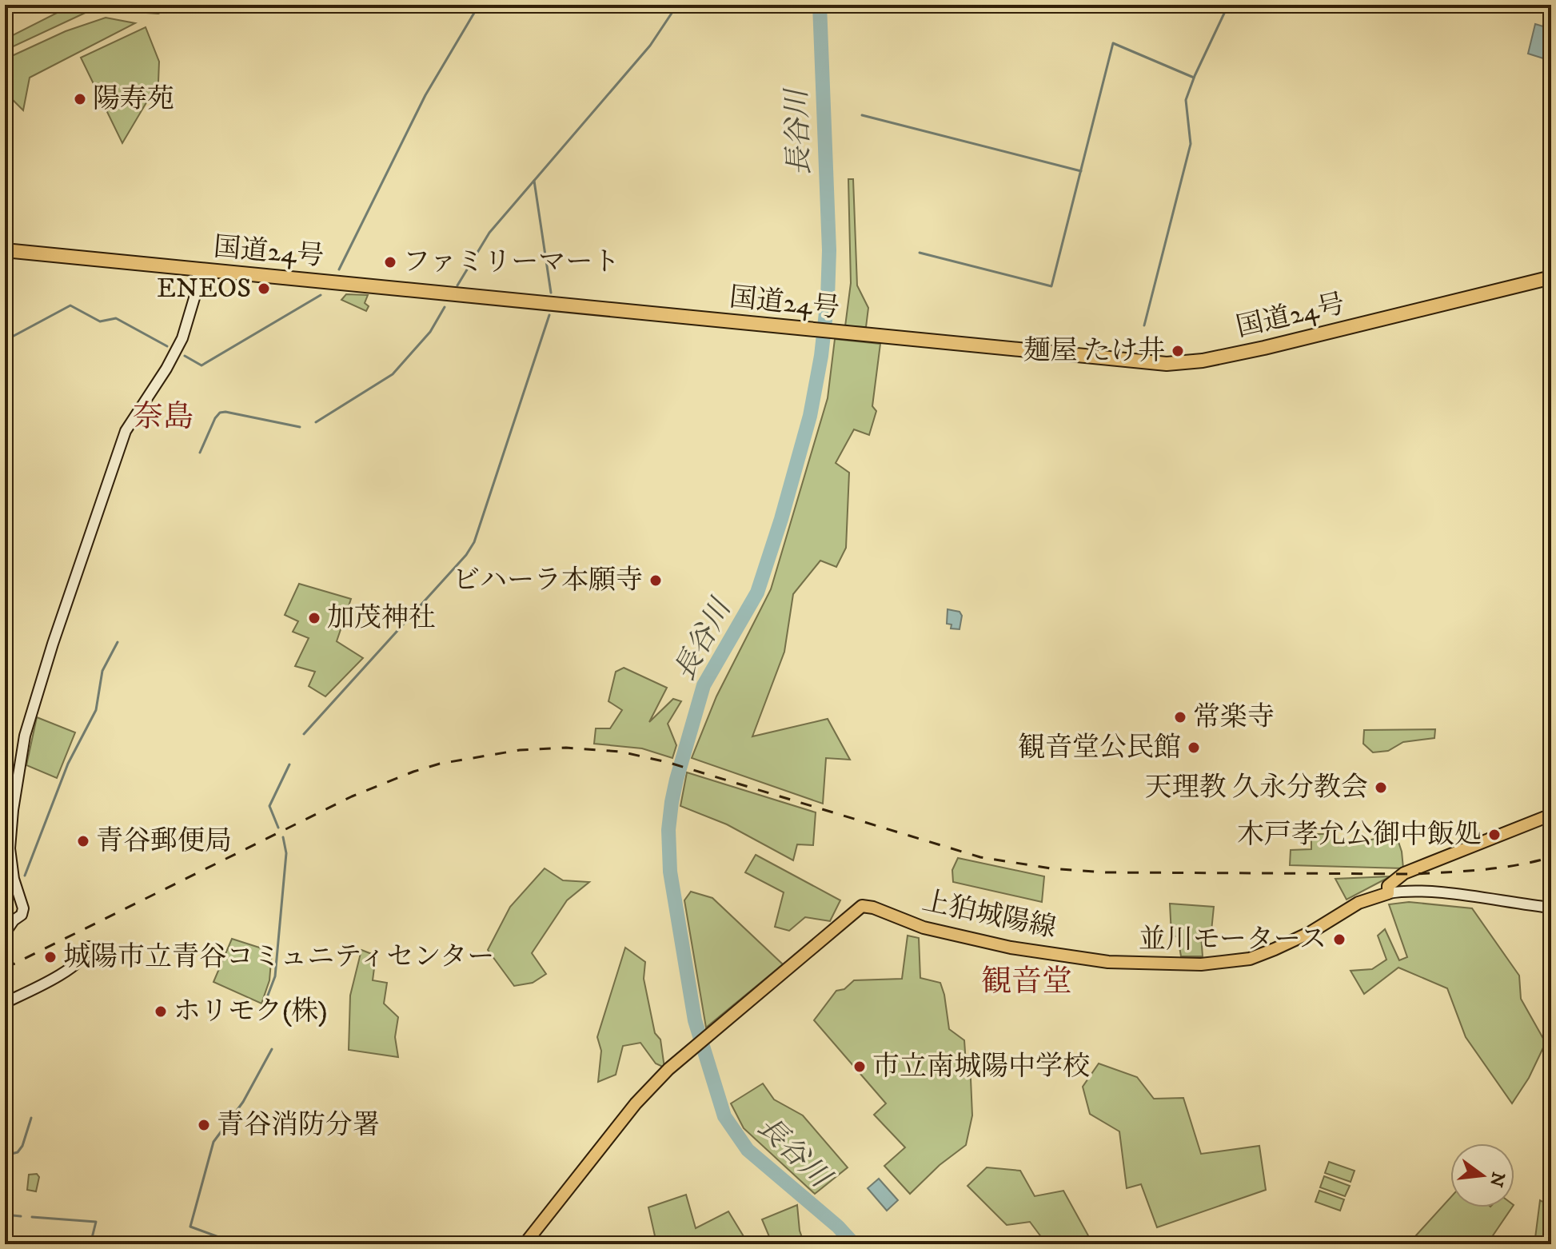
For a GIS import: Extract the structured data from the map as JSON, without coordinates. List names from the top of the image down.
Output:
{
  "streets": {
    "highway": ["国道24号"],
    "main road": ["上狛城陽線"]
  },
  "districts": ["奈島", "観音堂"],
  "water": ["長谷川"],
  "places": [
    "陽寿苑",
    "ファミリーマート",
    "ENEOS",
    "麺屋 たけ井",
    "ビハーラ本願寺",
    "加茂神社",
    "常楽寺",
    "観音堂公民館",
    "天理教 久永分教会",
    "木戸孝允公御中飯処",
    "青谷郵便局",
    "並川モータース",
    "城陽市立青谷コミュニティセンター",
    "ホリモク(株)",
    "市立南城陽中学校",
    "青谷消防分署"
  ],
  "north": "right"
}
